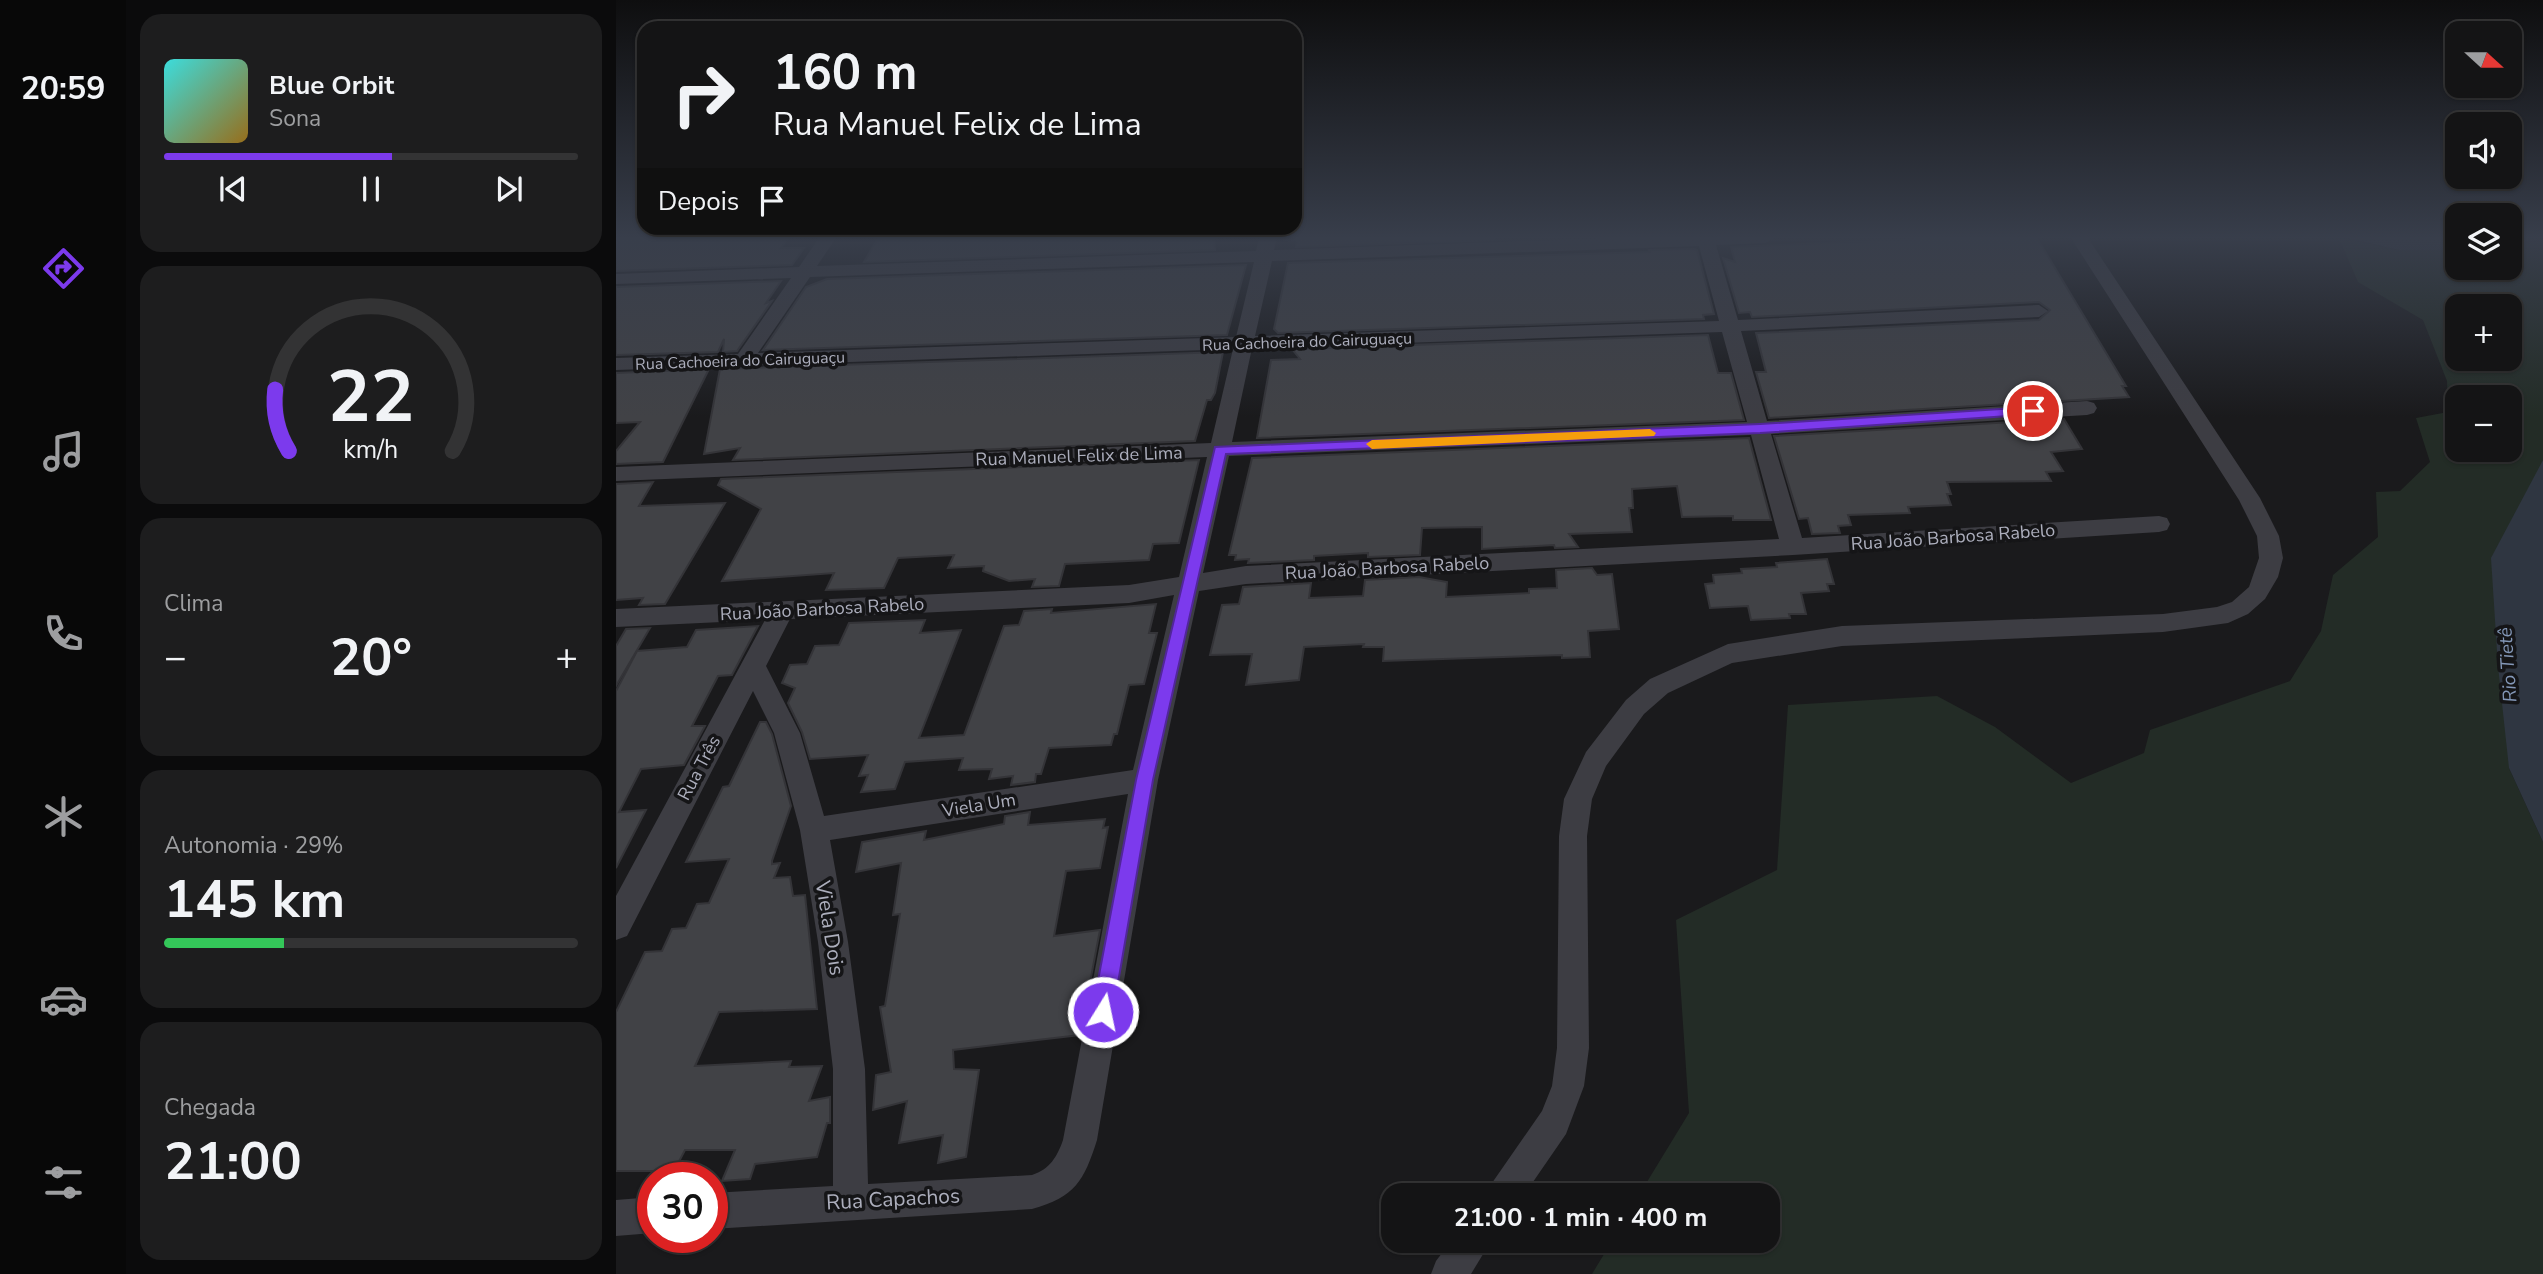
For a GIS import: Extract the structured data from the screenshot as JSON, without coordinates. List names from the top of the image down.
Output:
{
  "streets": {
    "street": [
      "Rua Cachoeira do Cairuguaçu",
      "Rua Manuel Felix de Lima",
      "Rua João Barbosa Rabelo",
      "Rua Três",
      "Viela Um",
      "Viela Dois",
      "Rua Capachos"
    ]
  },
  "crossings": [
    ["Rua João Barbosa Rabelo", "Rua Três"],
    ["Rua Três", "Viela Dois"],
    ["Viela Um", "Viela Dois"],
    ["Viela Um", "Rua Capachos"],
    ["Viela Dois", "Rua Capachos"]
  ],
  "water": ["Rio Tietê"],
  "north": "right",
  "page": {
    "tabs": "20:59",
    "map_buttons": ["+", "−"],
    "turn": ["160 m", "Rua Manuel Felix de Lima"],
    "song": ["Blue Orbit", "Sona"],
    "then": "Depois",
    "tile": [
      "Clima",
      ["Autonomia · 29%", "145 km"],
      ["Chegada", "21:00"]
    ],
    "heat": ["−", "20°", "+"],
    "limit": "30",
    "trip": "21:00 · 1 min · 400 m",
    "gauge": ["22", "km/h"]
  }
}
